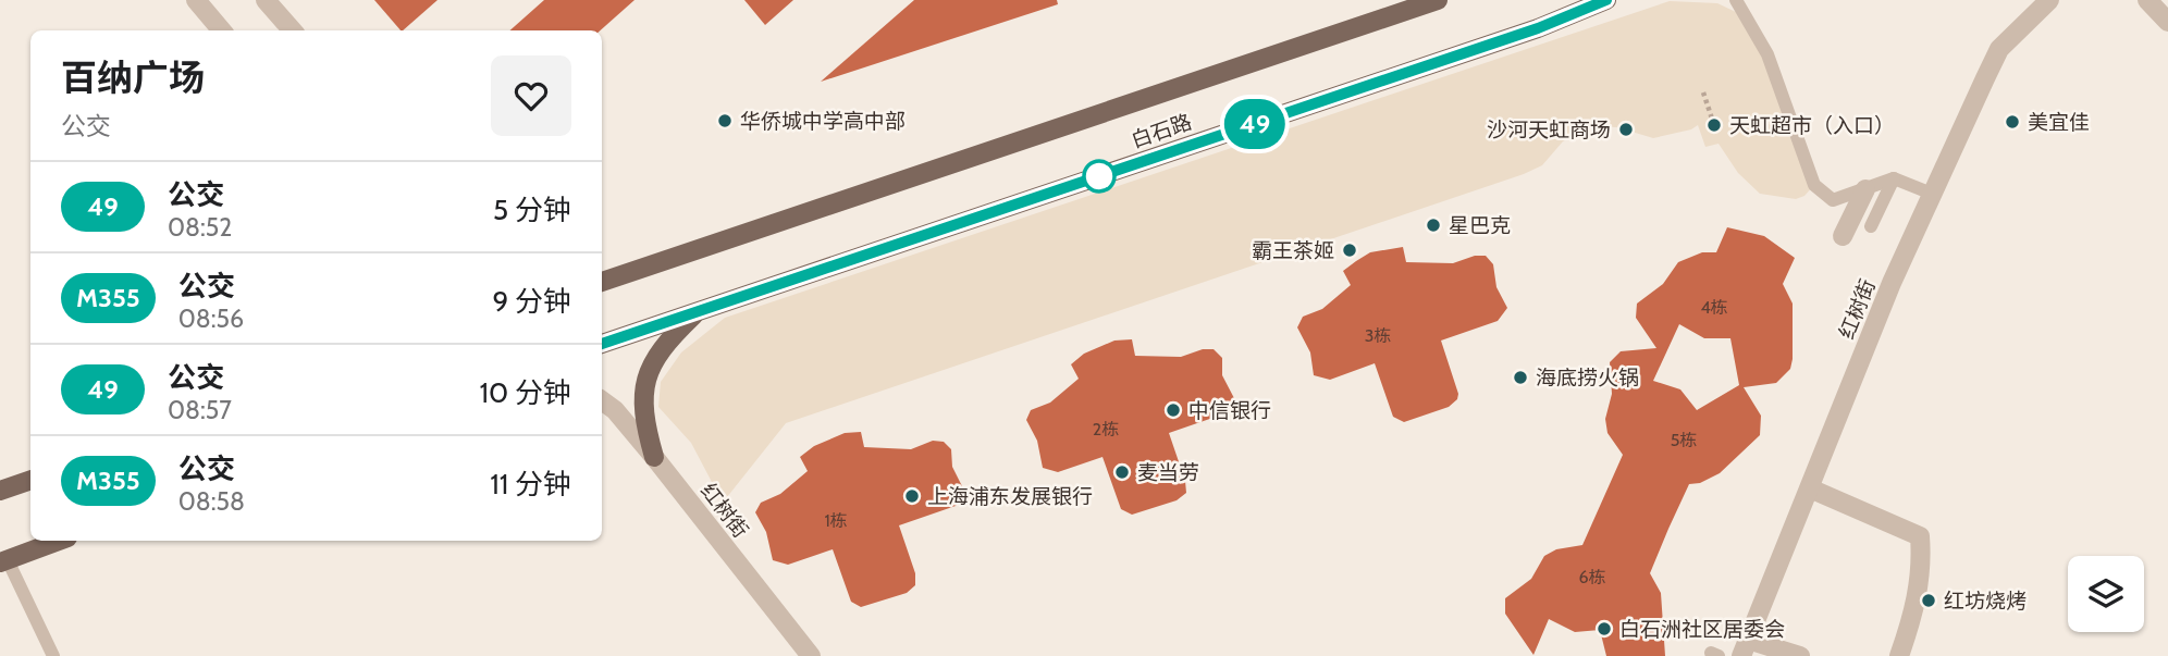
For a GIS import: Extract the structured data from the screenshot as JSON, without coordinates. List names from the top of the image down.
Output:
{
  "streets": {
    "main road": ["白石路"],
    "street": ["红树街"]
  },
  "places": [
    "华侨城中学高中部",
    "美宜佳",
    "天虹超市（入口）",
    "沙河天虹商场",
    "星巴克",
    "霸王茶姬",
    "海底捞火锅",
    "中信银行",
    "麦当劳",
    "上海浦东发展银行",
    "红坊烧烤",
    "白石洲社区居委会"
  ],
  "lines": ["bus line 49"],
  "house_numbers": [
    "4栋",
    "3栋",
    "2栋",
    "5栋",
    "1栋",
    "6栋"
  ],
  "page": {
    "on_map": "49",
    "heading": ["百纳广场", "公交"],
    "list": [
      {
        "mark": "49",
        "name": "公交",
        "note": "08:52",
        "value": "5 分钟"
      },
      {
        "mark": "M355",
        "name": "公交",
        "note": "08:56",
        "value": "9 分钟"
      },
      {
        "mark": "49",
        "name": "公交",
        "note": "08:57",
        "value": "10 分钟"
      },
      {
        "mark": "M355",
        "name": "公交",
        "note": "08:58",
        "value": "11 分钟"
      }
    ]
  }
}
